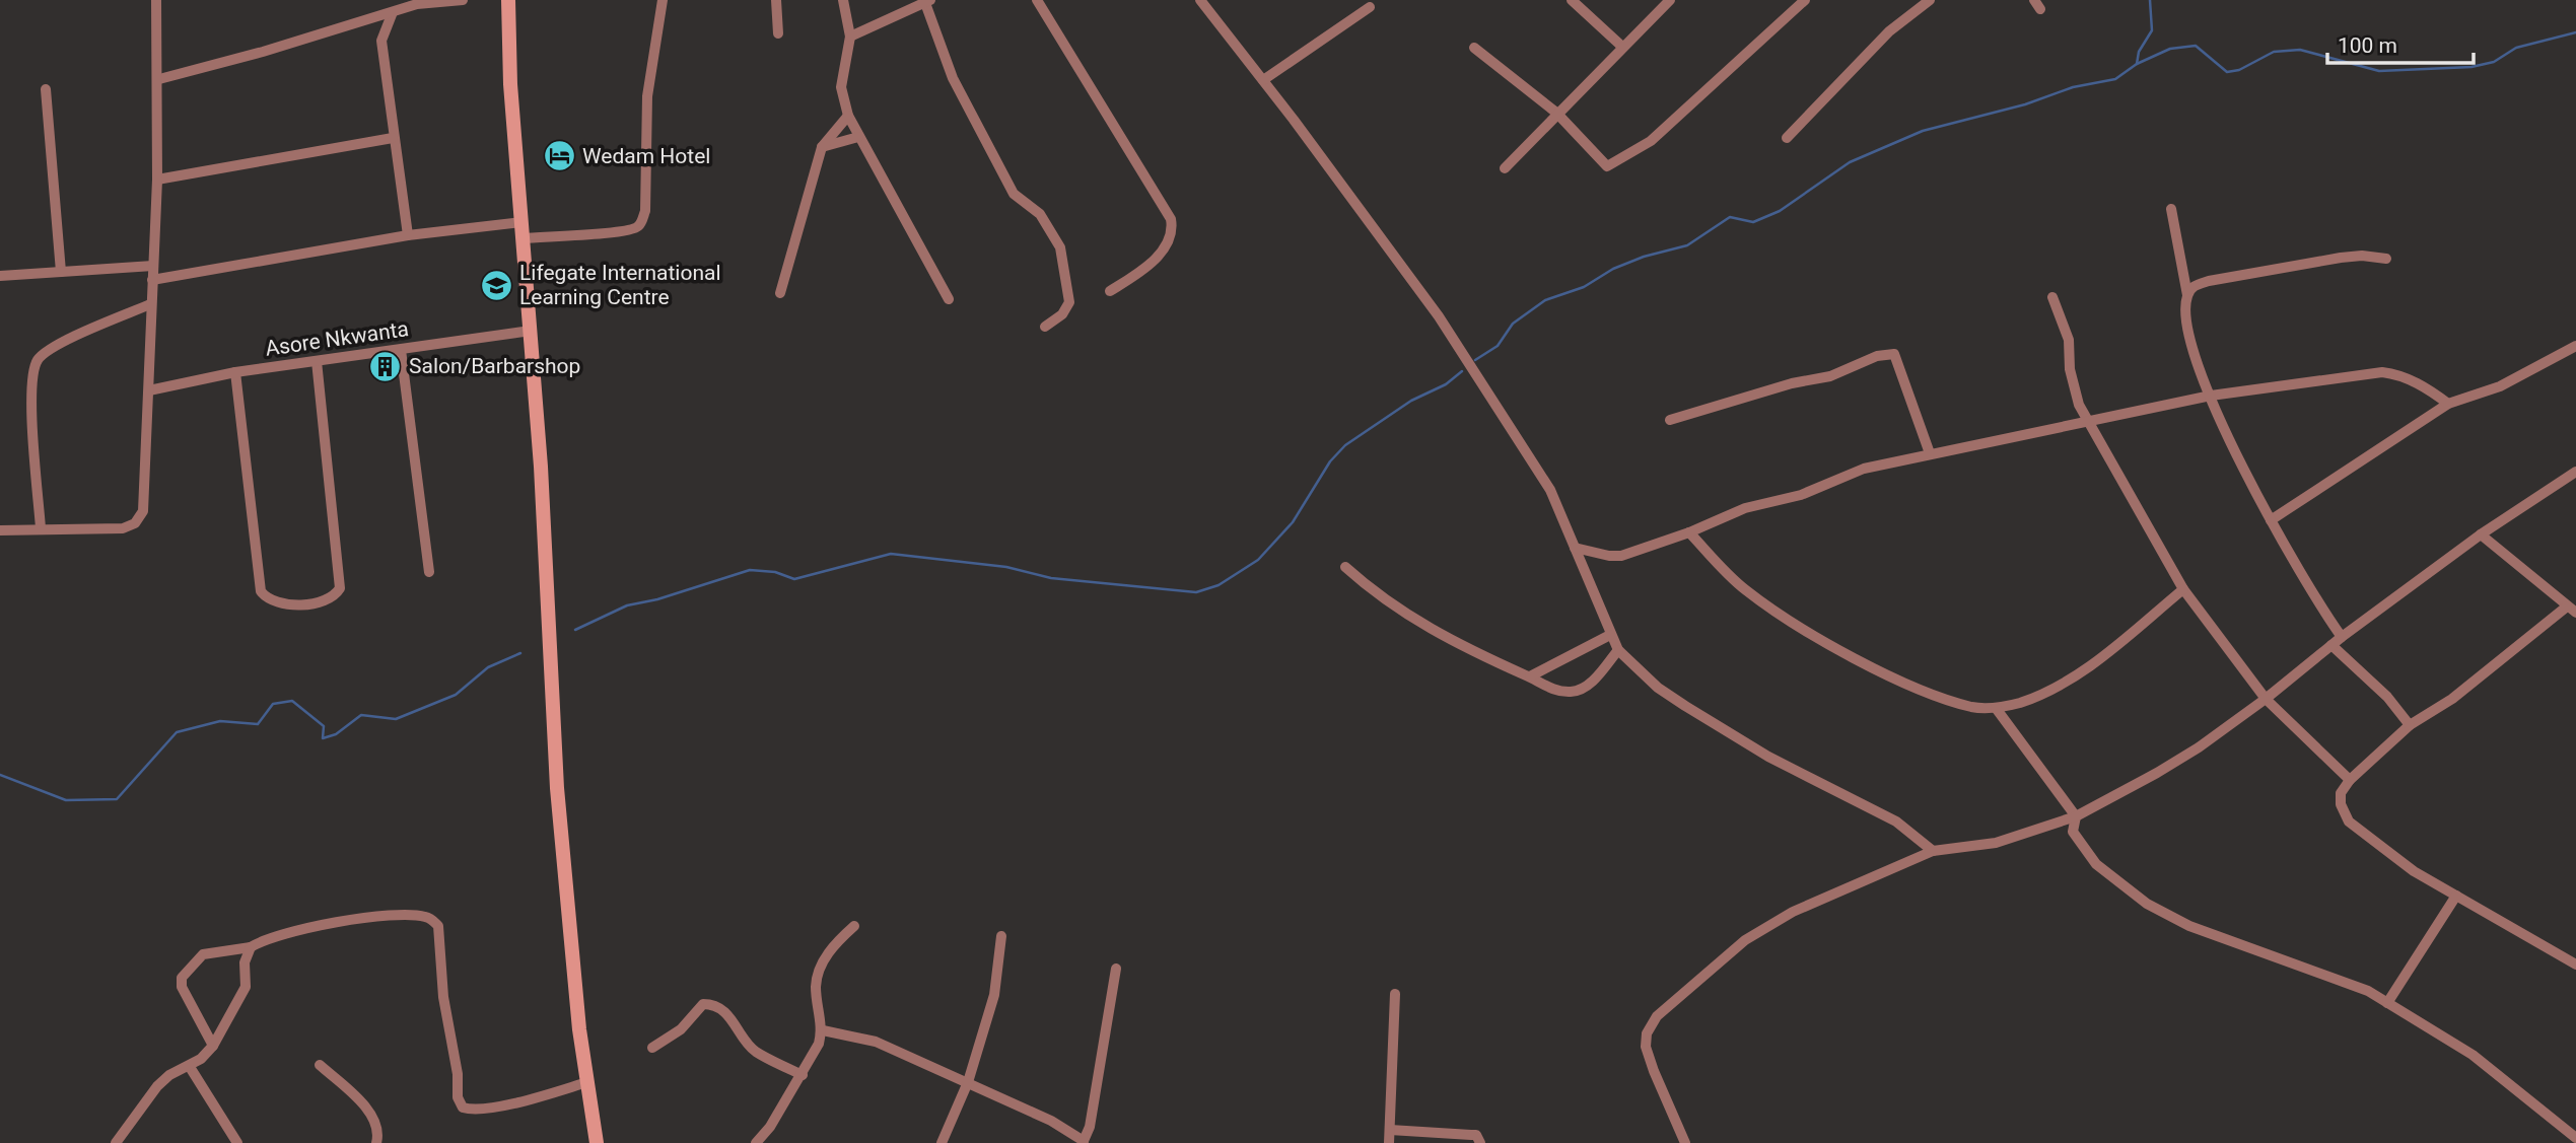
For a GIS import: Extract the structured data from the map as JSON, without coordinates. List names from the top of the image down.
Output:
{
  "streets": {
    "street": ["Asore Nkwanta"]
  },
  "places": {
    "hotel": ["Wedam Hotel"],
    "school or university": ["Lifegate International Learning Centre"],
    "building": ["Salon/Barbarshop"]
  },
  "scale_bar": "100 m"
}
